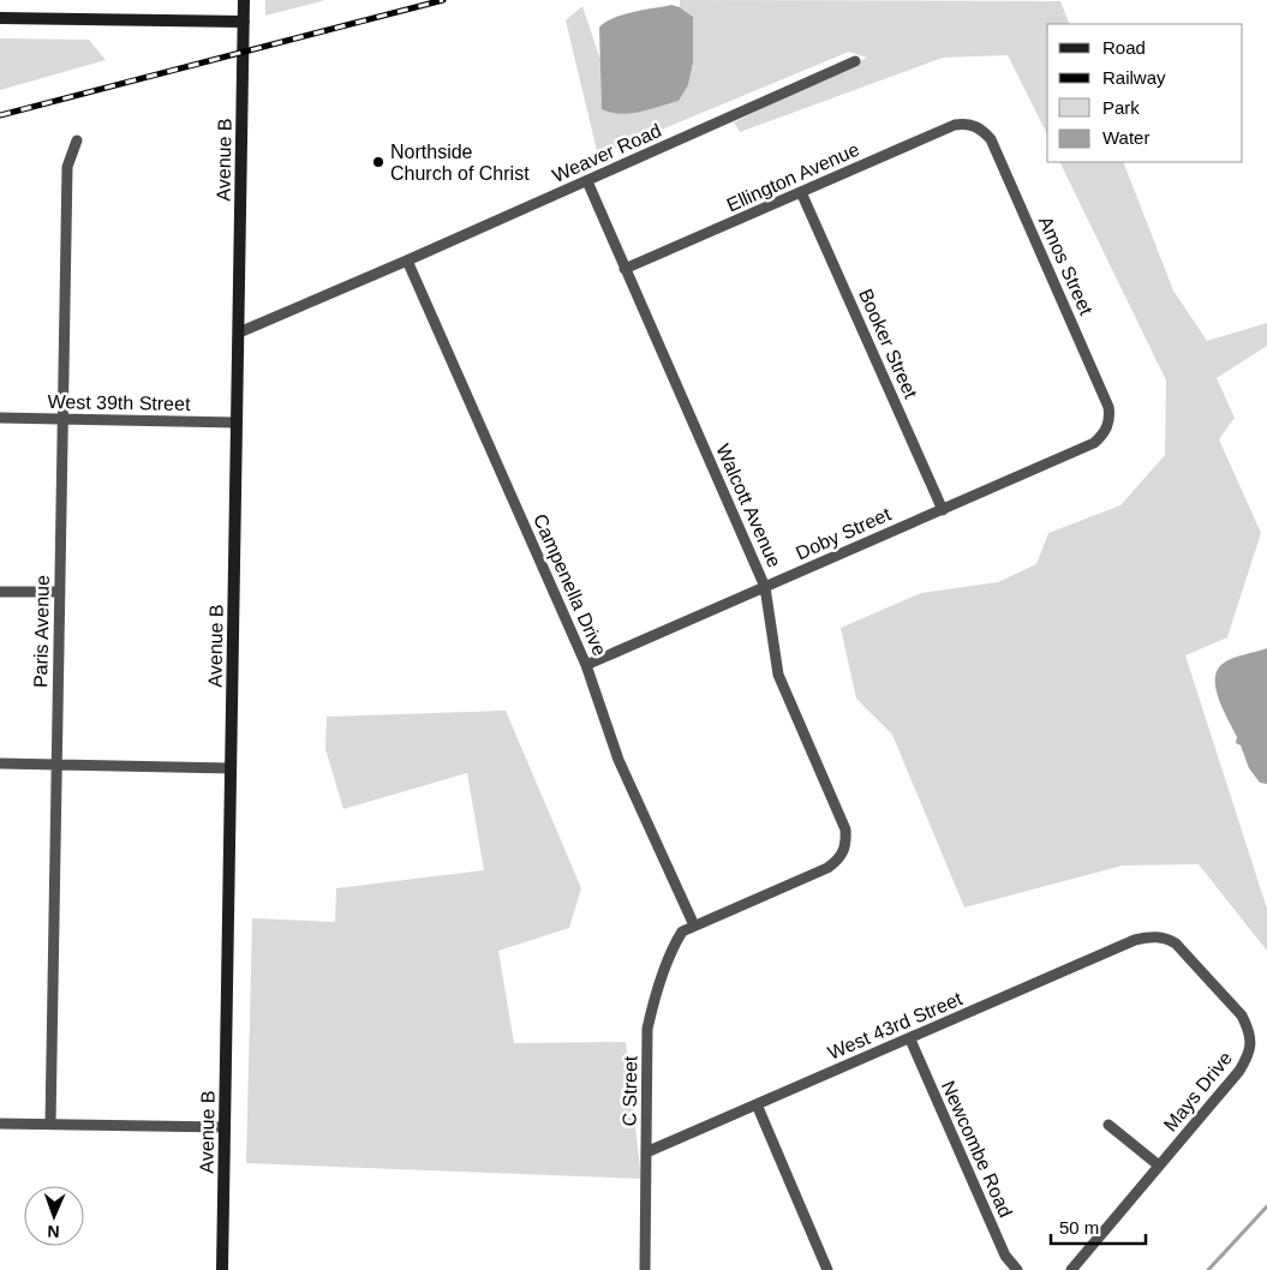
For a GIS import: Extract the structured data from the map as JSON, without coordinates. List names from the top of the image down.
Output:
{
  "streets": {
    "main road": ["Avenue B"],
    "street": [
      "Weaver Road",
      "Ellington Avenue",
      "Amos Street",
      "Booker Street",
      "West 39th Street",
      "Walcott Avenue",
      "Doby Street",
      "Campenella Drive",
      "Paris Avenue",
      "West 43rd Street",
      "C Street",
      "Mays Drive",
      "Newcombe Road"
    ]
  },
  "crossings": [
    ["Weaver Road", "Avenue B"],
    ["Weaver Road", "Walcott Avenue"],
    ["Weaver Road", "Campenella Drive"],
    ["Avenue B", "West 39th Street"],
    ["Ellington Avenue", "Amos Street"],
    ["Ellington Avenue", "Booker Street"],
    ["Ellington Avenue", "Walcott Avenue"],
    ["Amos Street", "Doby Street"],
    ["Booker Street", "Doby Street"],
    ["West 39th Street", "Paris Avenue"],
    ["Walcott Avenue", "Doby Street"],
    ["Walcott Avenue", "C Street"],
    ["Doby Street", "Campenella Drive"],
    ["Campenella Drive", "C Street"],
    ["West 43rd Street", "C Street"],
    ["West 43rd Street", "Mays Drive"],
    ["West 43rd Street", "Newcombe Road"]
  ],
  "places": ["Northside Church of Christ"],
  "legend": [
    "Road",
    "Railway",
    "Park",
    "Water"
  ],
  "scale_bar": "50 m",
  "north": "bottom"
}
